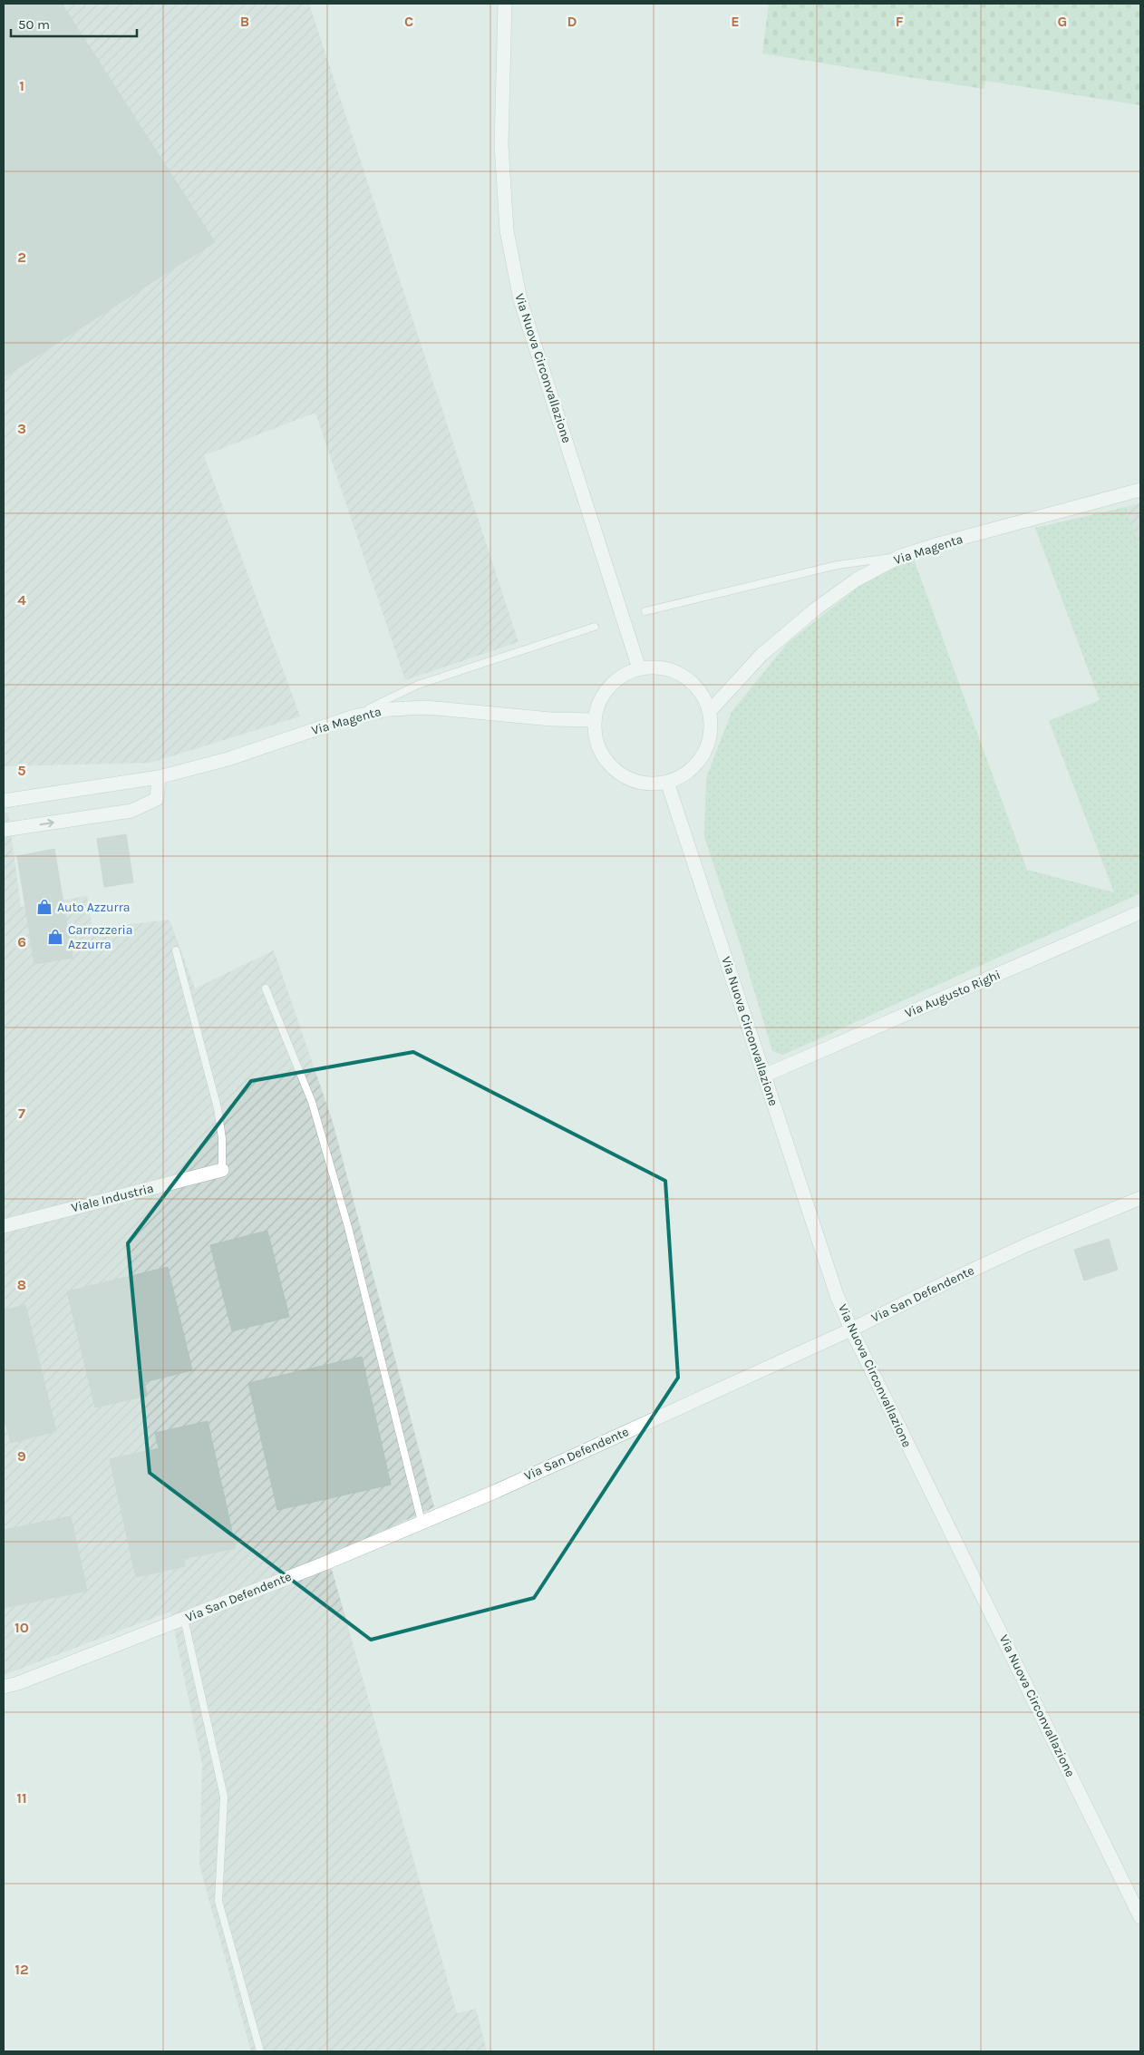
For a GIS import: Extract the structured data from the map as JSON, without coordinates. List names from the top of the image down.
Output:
{
  "streets": {
    "street": [
      "Via Nuova Circonvallazione",
      "Via Magenta",
      "Via Augusto Righi",
      "Viale Industria",
      "Via San Defendente"
    ]
  },
  "crossings": [
    ["Via Nuova Circonvallazione", "Via Magenta"],
    ["Via Nuova Circonvallazione", "Via Augusto Righi"],
    ["Via Nuova Circonvallazione", "Via San Defendente"]
  ],
  "places": {
    "shop": ["Auto Azzurra", "Carrozzeria Azzurra"]
  },
  "scale_bar": "50 m",
  "grid": {
    "columns": [
      "B",
      "C",
      "D",
      "E",
      "F",
      "G"
    ],
    "rows": [
      "1",
      "2",
      "3",
      "4",
      "5",
      "6",
      "7",
      "8",
      "9",
      "10",
      "11",
      "12"
    ]
  }
}
